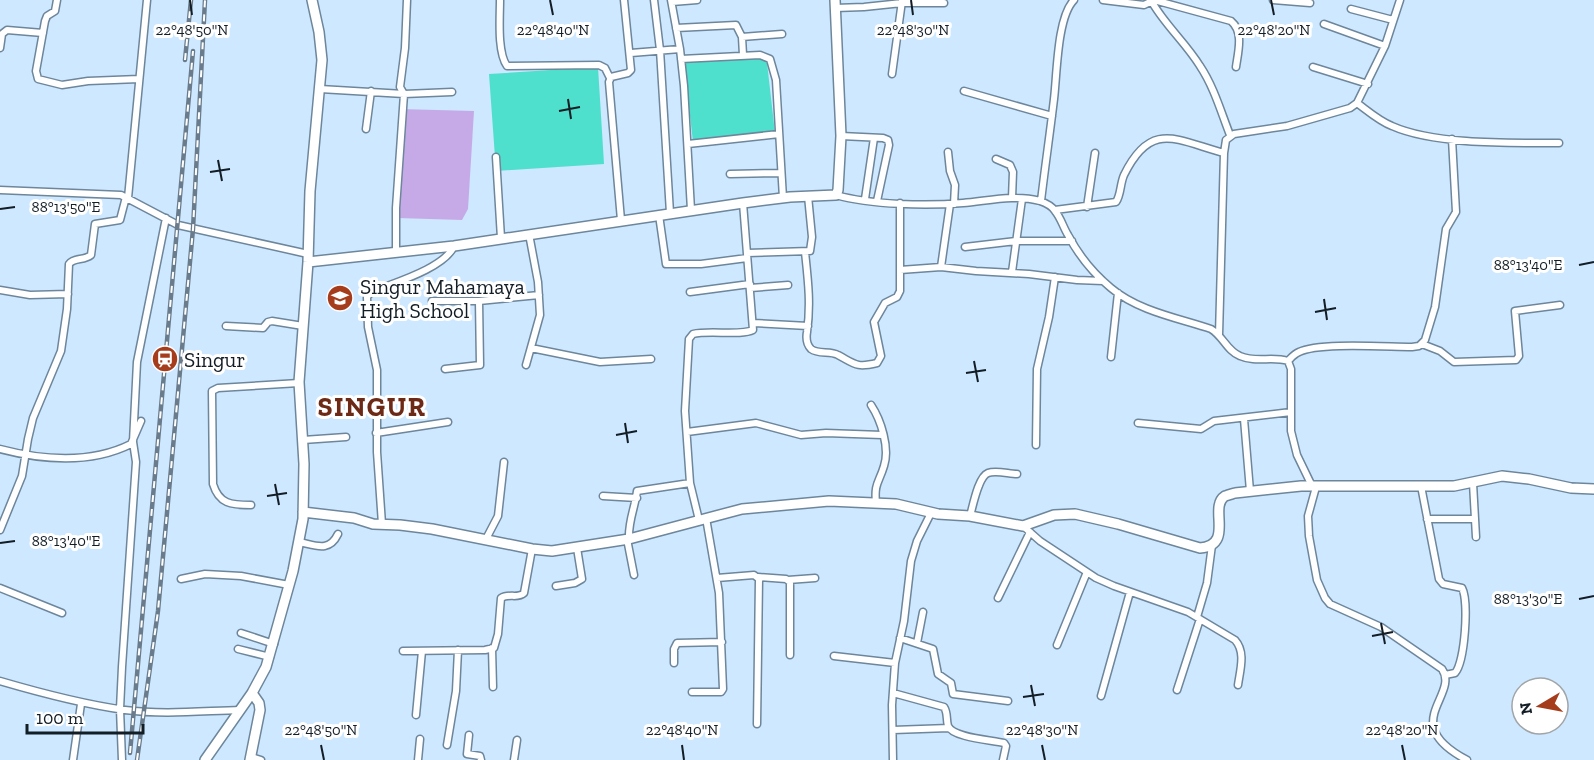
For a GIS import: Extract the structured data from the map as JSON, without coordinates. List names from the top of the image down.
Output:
{
  "districts": ["SINGUR"],
  "places": {
    "school or university": ["Singur Mahamaya High School"],
    "station": ["Singur"]
  },
  "scale_bar": "100 m",
  "north": "left",
  "coordinates": [
    "22°48'50\"N",
    "22°48'40\"N",
    "22°48'30\"N",
    "22°48'20\"N",
    "88°13'50\"E",
    "88°13'40\"E",
    "88°13'30\"E"
  ]
}
